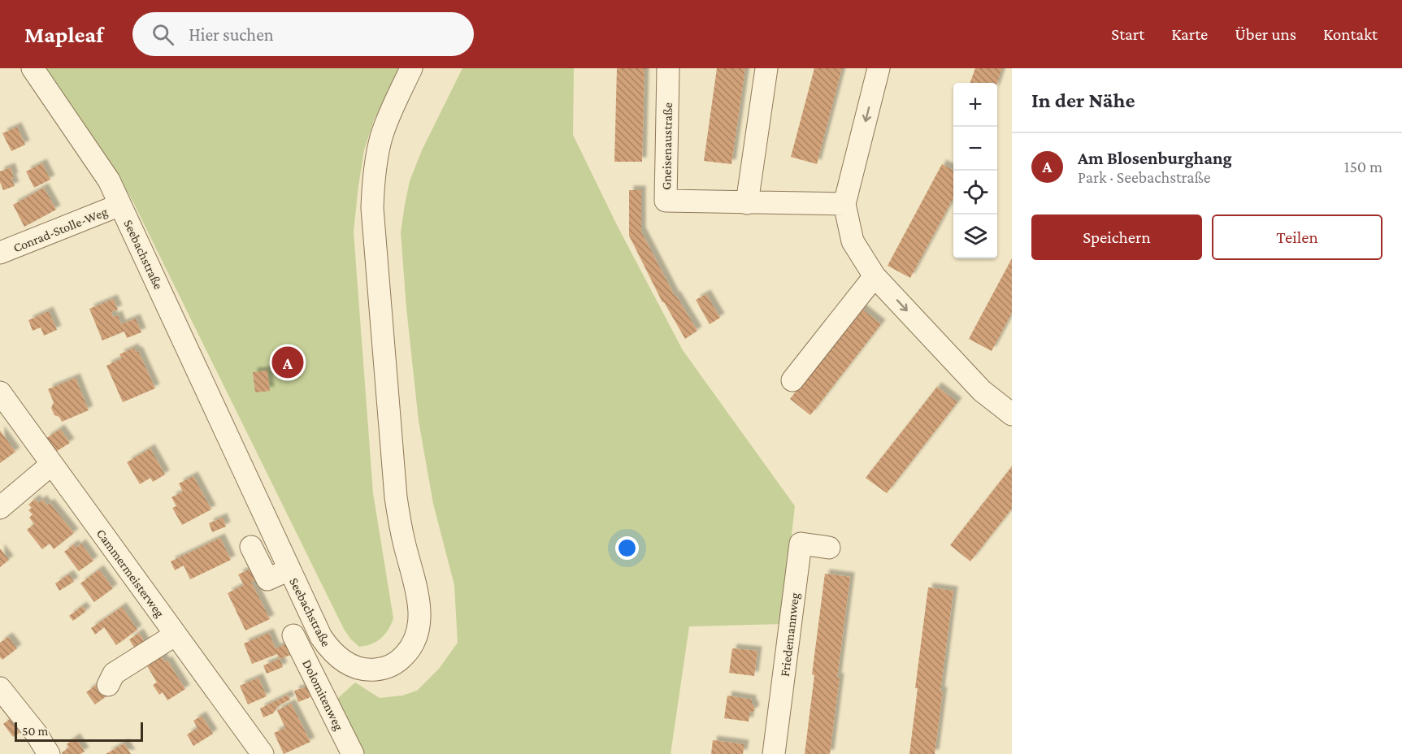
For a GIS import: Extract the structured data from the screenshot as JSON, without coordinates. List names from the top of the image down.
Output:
{
  "streets": {
    "street": [
      "Gneisenaustraße",
      "Conrad-Stolle-Weg",
      "Seebachstraße",
      "Cammermeisterweg",
      "Friedemannweg",
      "Dolomitenweg"
    ]
  },
  "crossings": [
    ["Conrad-Stolle-Weg", "Seebachstraße"]
  ],
  "scale_bar": "50 m",
  "page": {
    "header": "Mapleaf",
    "search": "Hier suchen",
    "nav": [
      "Start",
      "Karte",
      "Über uns",
      "Kontakt"
    ],
    "heading": "In der Nähe",
    "map_buttons": ["+", "−"],
    "list": [
      {
        "mark": "A",
        "name": "Am Blosenburghang",
        "note": "Park · Seebachstraße",
        "value": "150 m"
      }
    ],
    "buttons": ["Speichern", "Teilen"],
    "pins": "A",
    "scale": "50 m"
  }
}
